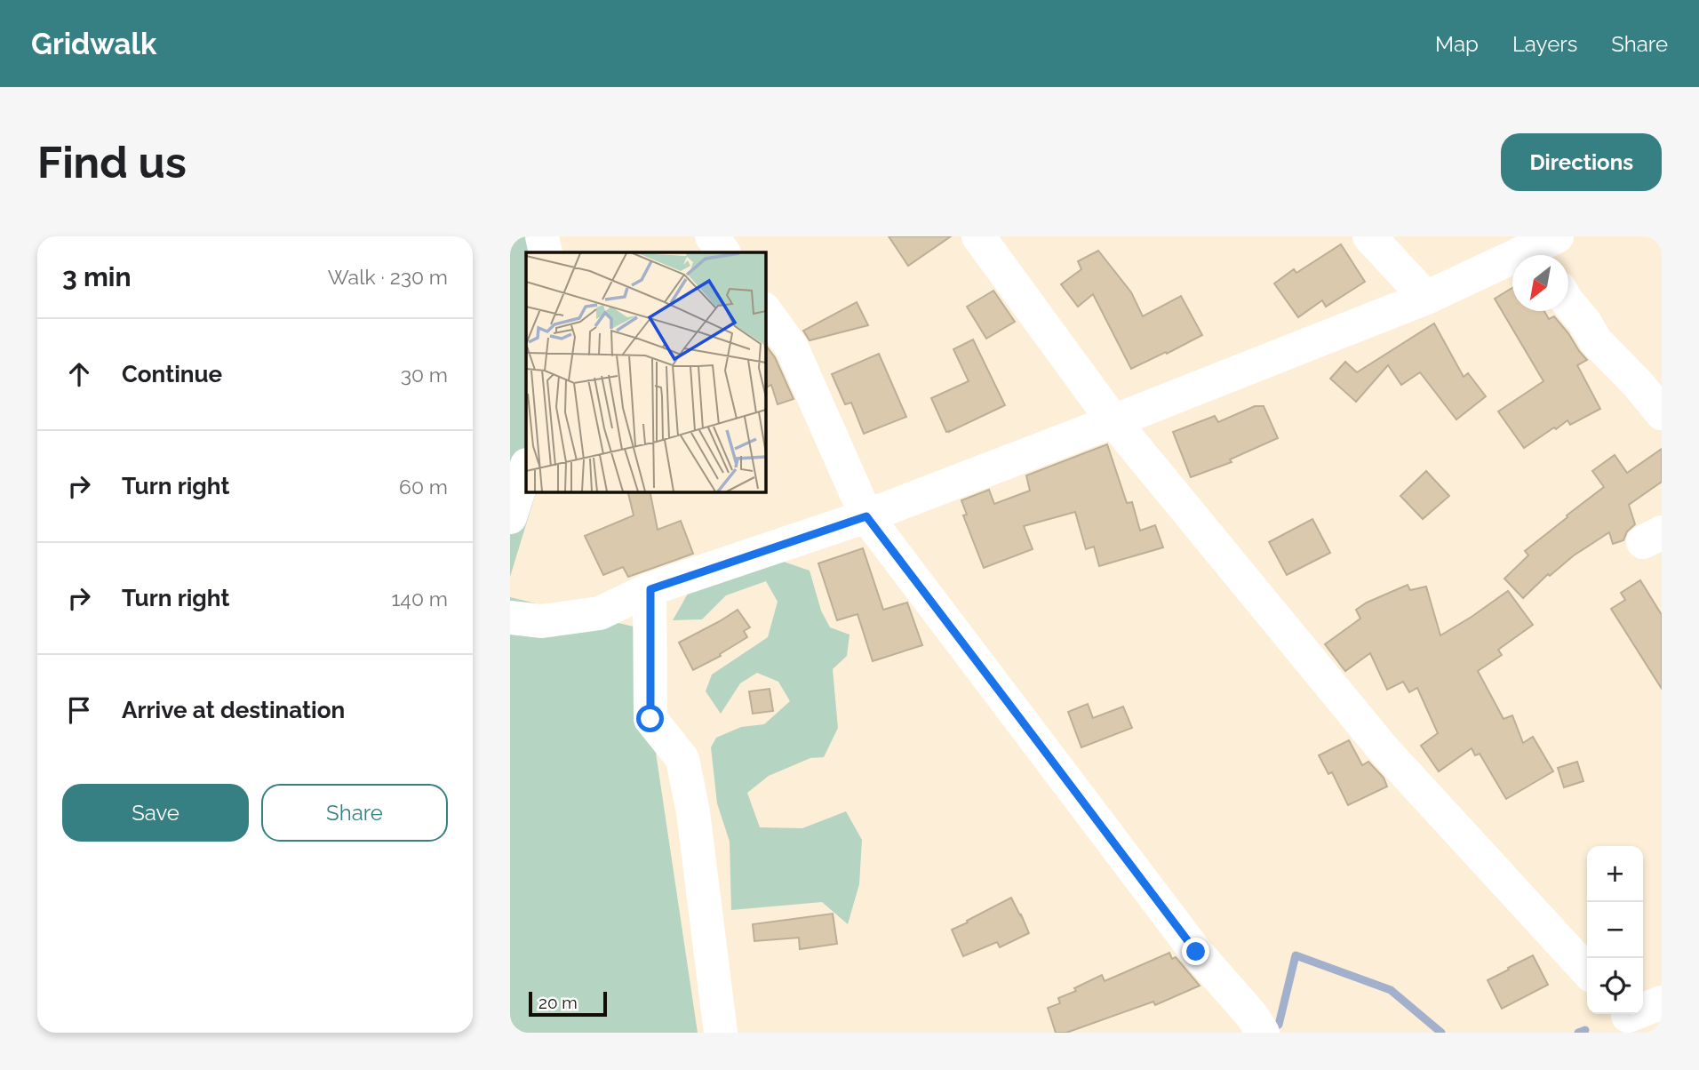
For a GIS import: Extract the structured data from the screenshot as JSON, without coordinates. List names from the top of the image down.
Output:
{
  "scale_bar": "20 m",
  "north": "bottom left",
  "page": {
    "header": "Gridwalk",
    "nav": ["Map", "Layers", "Share"],
    "buttons": [
      "Directions",
      ["Save", "Share"]
    ],
    "title": "Find us",
    "heading": ["3 min", "Walk · 230 m"],
    "list": [
      ["Continue", "30 m"],
      ["Turn right", "60 m"],
      ["Turn right", "140 m"],
      "Arrive at destination"
    ],
    "map_buttons": ["+", "−"],
    "scale": "20 m"
  }
}
